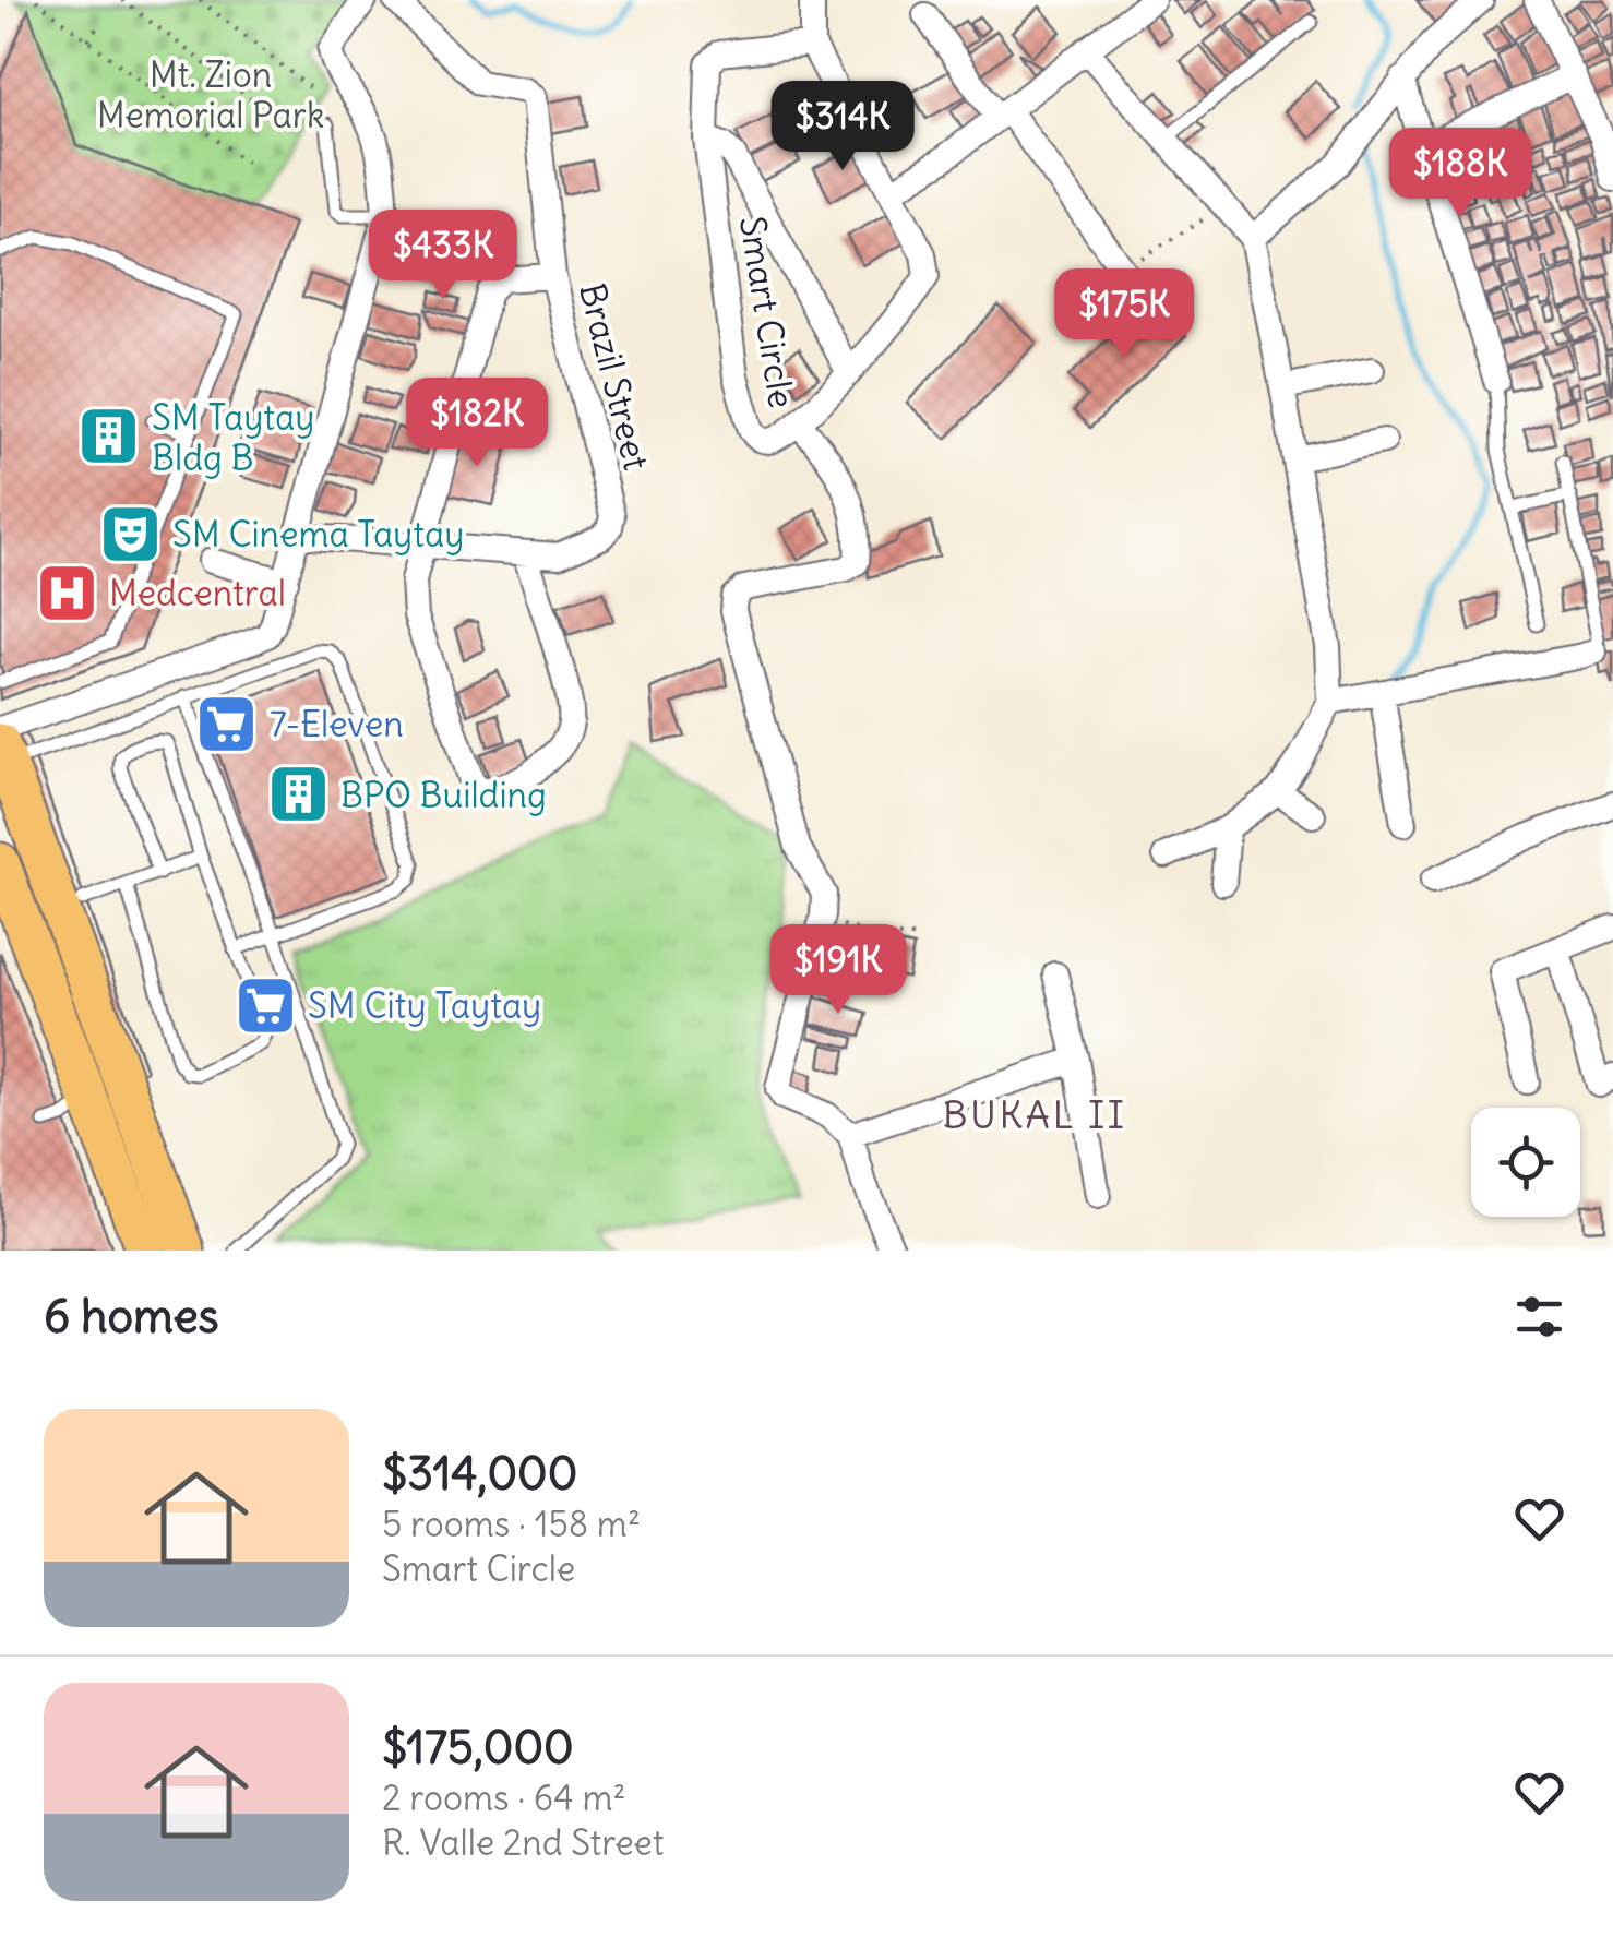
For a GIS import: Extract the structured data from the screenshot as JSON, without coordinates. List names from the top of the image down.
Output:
{
  "streets": {
    "street": ["Smart Circle", "Brazil Street"]
  },
  "districts": ["BUKAL II"],
  "parks": ["Mt. Zion Memorial Park"],
  "places": {
    "building": ["SM Taytay Bldg B", "BPO Building"],
    "theatre": ["SM Cinema Taytay"],
    "hospital": ["Medcentral"],
    "supermarket": ["7-Eleven", "SM City Taytay"]
  },
  "page": {
    "price": [
      "$314K",
      "$188K",
      "$433K",
      "$175K",
      "$182K",
      "$191K"
    ],
    "heading": "6 homes",
    "list": [
      {
        "name": "$314,000",
        "note": "5 rooms · 158 m² · Smart Circle"
      },
      {
        "name": "$175,000",
        "note": "2 rooms · 64 m² · R. Valle 2nd Street"
      }
    ]
  }
}
